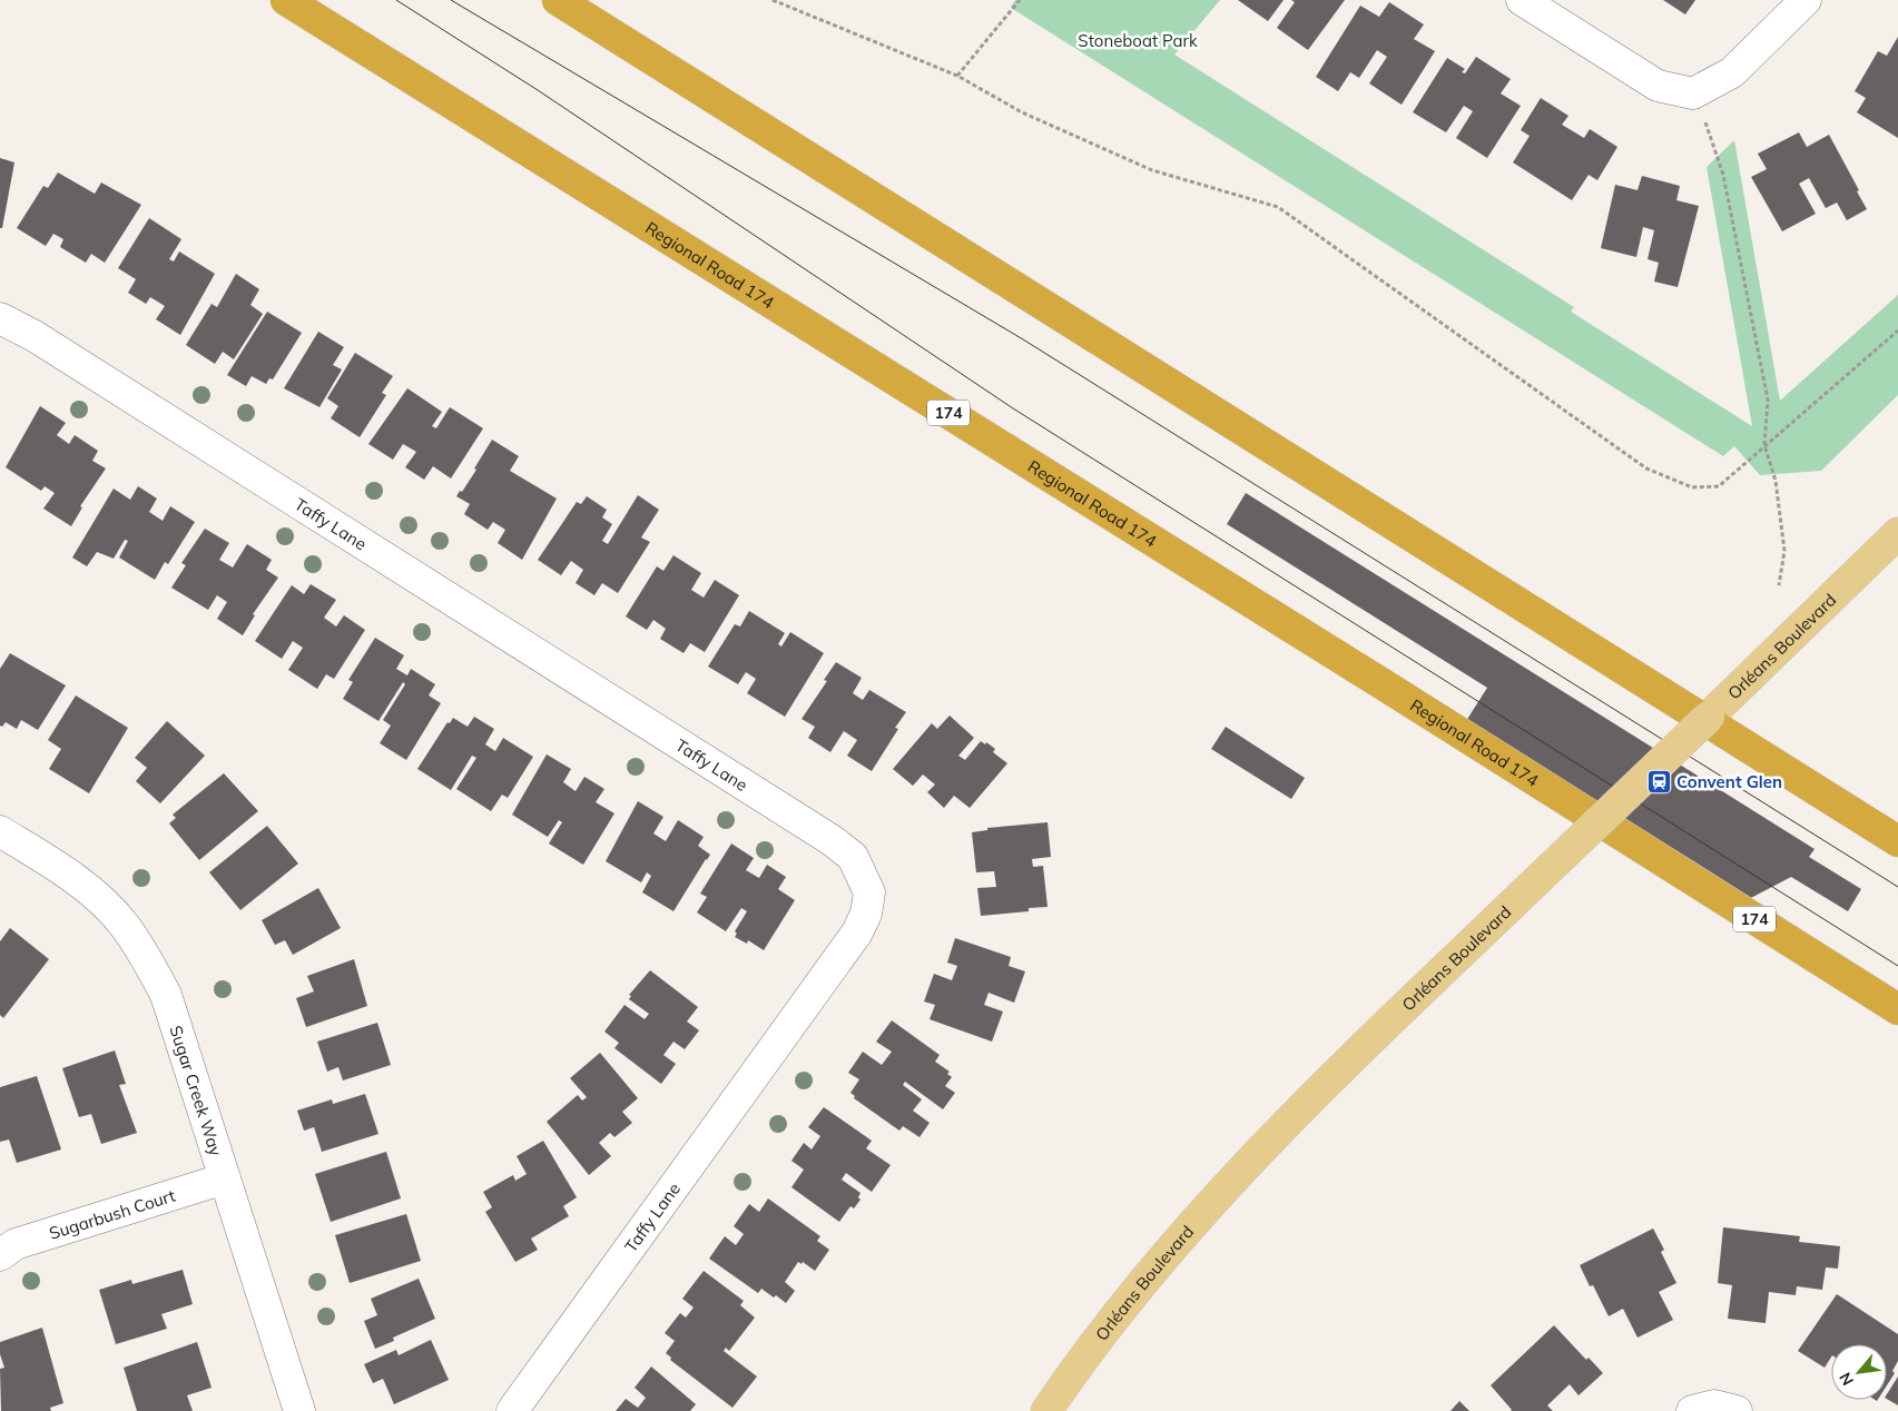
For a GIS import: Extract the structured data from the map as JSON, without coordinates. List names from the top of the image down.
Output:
{
  "streets": {
    "highway": ["Regional Road 174", "174"],
    "main road": ["Orléans Boulevard"],
    "street": ["Taffy Lane", "Sugar Creek Way", "Sugarbush Court"]
  },
  "crossings": [
    ["Sugar Creek Way", "Sugarbush Court"]
  ],
  "parks": ["Stoneboat Park"],
  "places": {
    "station": ["Convent Glen"]
  },
  "north": "bottom left"
}
